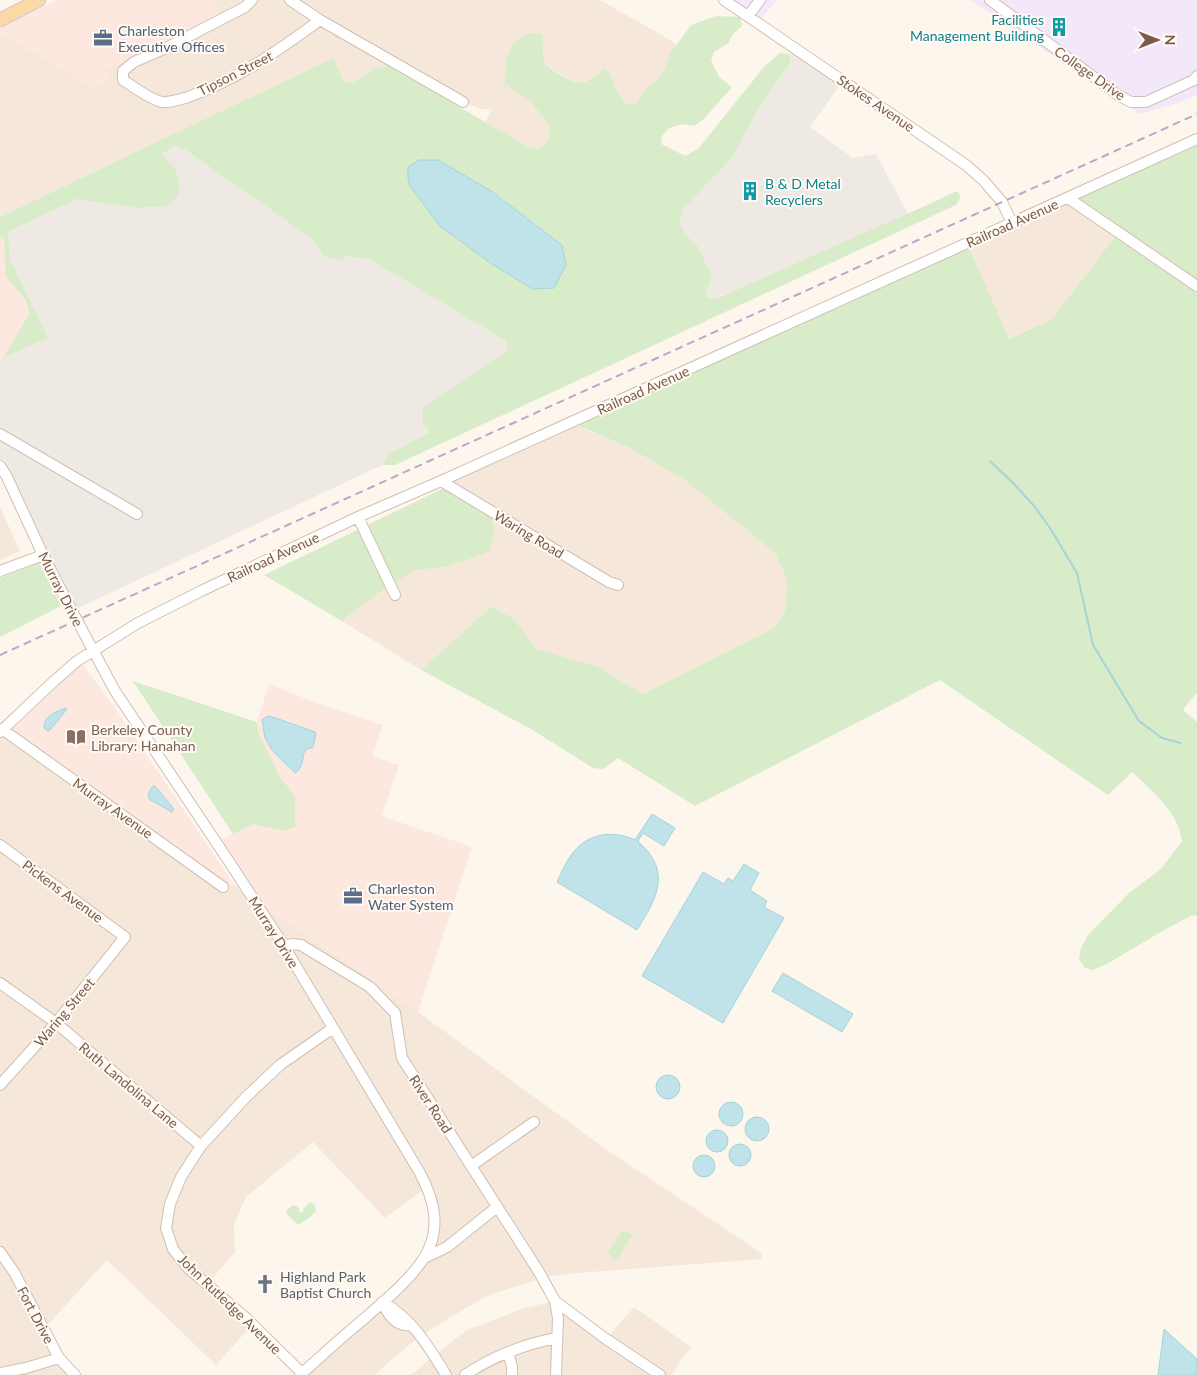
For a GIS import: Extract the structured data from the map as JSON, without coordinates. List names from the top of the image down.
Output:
{
  "streets": {
    "street": [
      "Tipson Street",
      "College Drive",
      "Stokes Avenue",
      "Railroad Avenue",
      "Waring Road",
      "Murray Drive",
      "Murray Avenue",
      "Pickens Avenue",
      "Waring Street",
      "Ruth Landolina Lane",
      "River Road",
      "John Rutledge Avenue",
      "Fort Drive"
    ]
  },
  "crossings": [
    ["Stokes Avenue", "Railroad Avenue"],
    ["Railroad Avenue", "Waring Road"],
    ["Railroad Avenue", "Murray Drive"],
    ["Railroad Avenue", "Murray Avenue"],
    ["Murray Drive", "River Road"],
    ["Murray Drive", "John Rutledge Avenue"],
    ["Pickens Avenue", "Waring Street"],
    ["Waring Street", "Ruth Landolina Lane"],
    ["Ruth Landolina Lane", "John Rutledge Avenue"]
  ],
  "places": {
    "building": ["Facilities Management Building", "B & D Metal Recyclers"],
    "office": ["Charleston Executive Offices", "Charleston Water System"],
    "library": ["Berkeley County Library: Hanahan"],
    "church": ["Highland Park Baptist Church"]
  },
  "north": "right"
}
